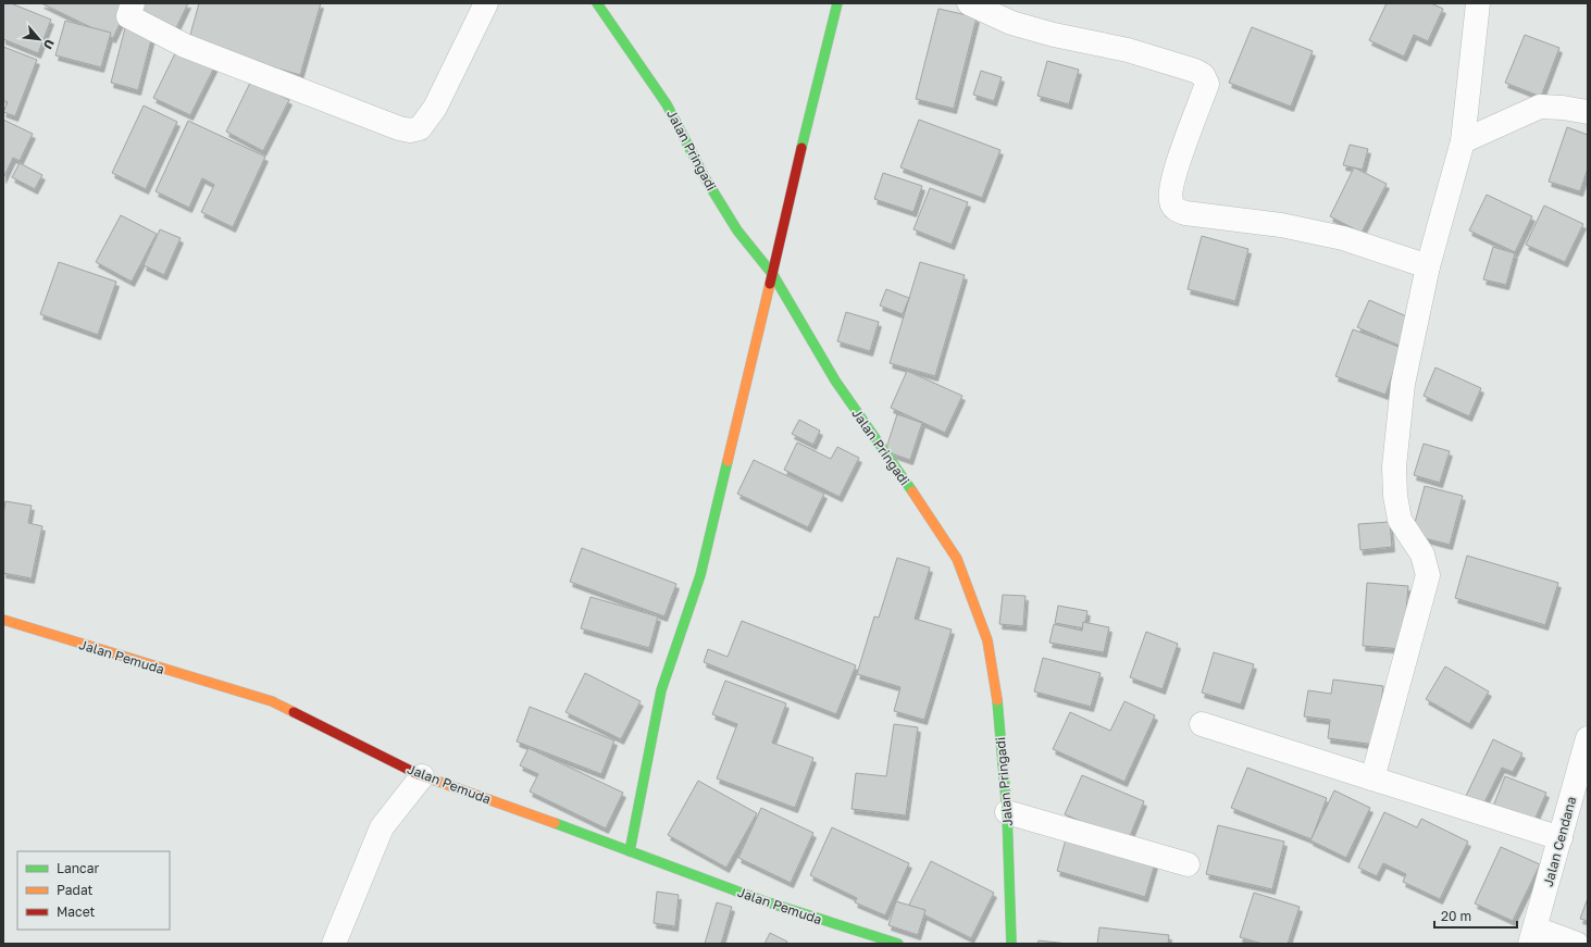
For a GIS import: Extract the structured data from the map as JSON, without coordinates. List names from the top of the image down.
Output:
{
  "streets": {
    "street": ["Jalan Pringadi", "Jalan Pemuda", "Jalan Cendana"]
  },
  "legend": ["Lancar", "Padat", "Macet"],
  "scale_bar": "20 m",
  "north": "bottom right"
}
